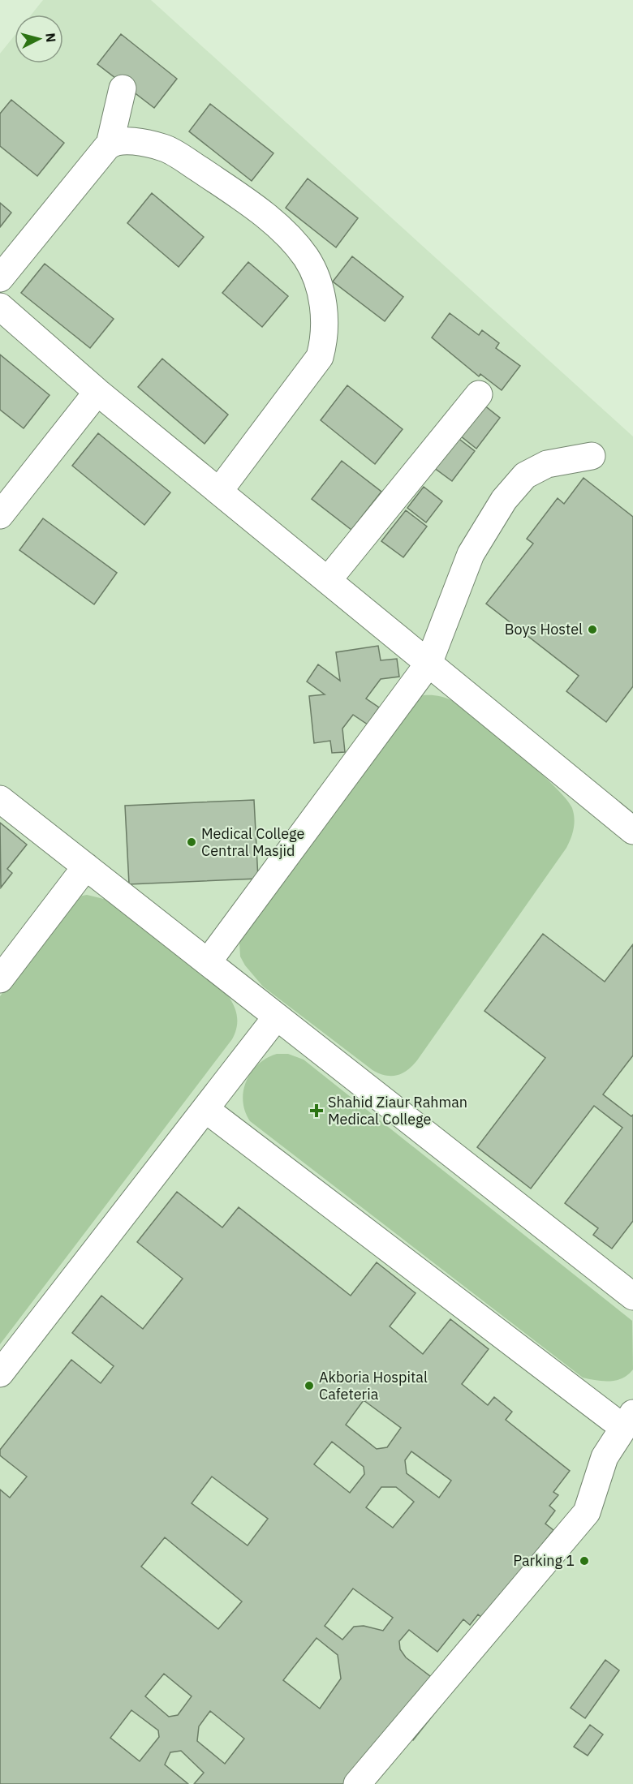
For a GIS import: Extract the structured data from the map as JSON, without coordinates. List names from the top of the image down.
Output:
{
  "places": {
    "other": [
      "Boys Hostel",
      "Medical College Central Masjid",
      "Akboria Hospital Cafeteria",
      "Parking 1"
    ],
    "health": ["Shahid Ziaur Rahman Medical College"]
  },
  "north": "right"
}
